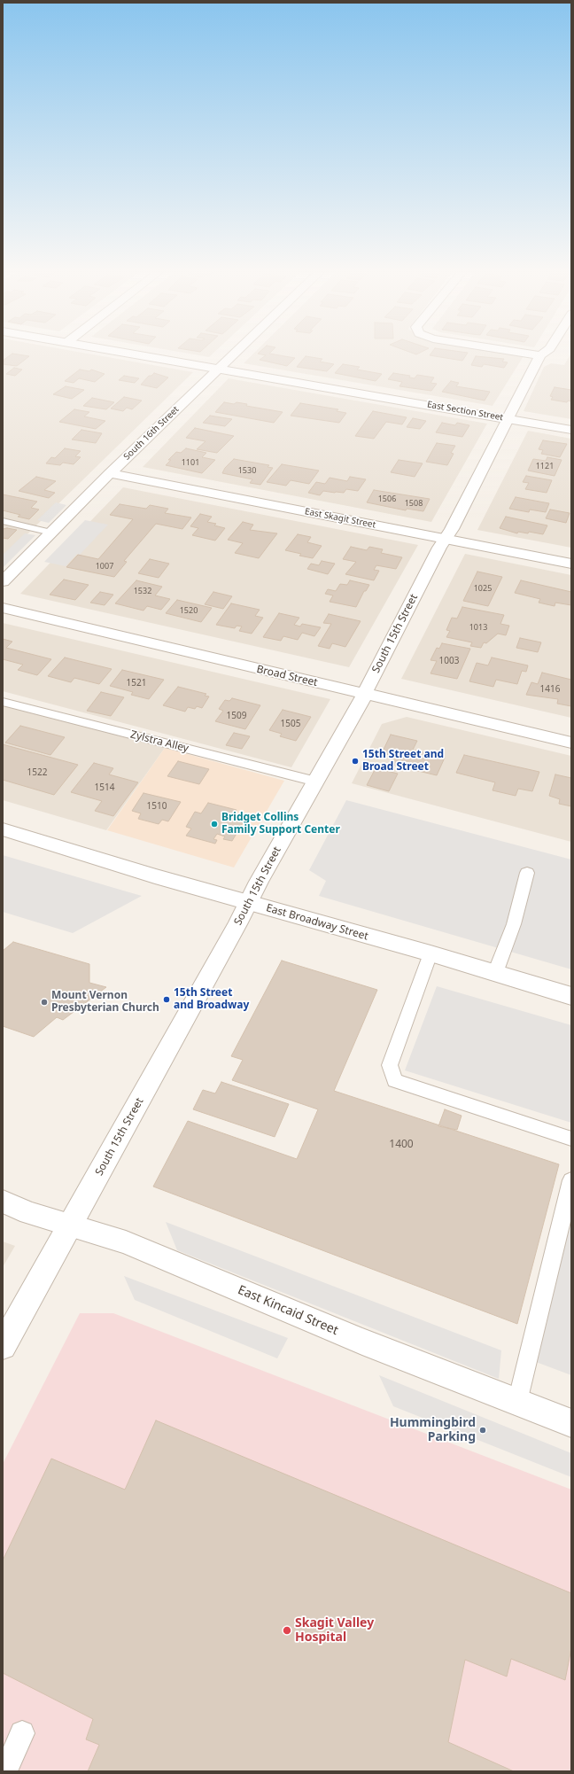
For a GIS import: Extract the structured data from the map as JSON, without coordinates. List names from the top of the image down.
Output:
{
  "streets": {
    "street": [
      "East Section Street",
      "South 16th Street",
      "East Skagit Street",
      "South 15th Street",
      "Broad Street",
      "East Broadway Street",
      "East Kincaid Street"
    ],
    "lane": ["Zylstra Alley"]
  },
  "crossings": [
    ["East Section Street", "South 16th Street"],
    ["East Section Street", "South 15th Street"],
    ["South 16th Street", "East Skagit Street"],
    ["East Skagit Street", "South 15th Street"],
    ["South 15th Street", "Broad Street"],
    ["South 15th Street", "Zylstra Alley"],
    ["South 15th Street", "East Broadway Street"],
    ["South 15th Street", "East Kincaid Street"]
  ],
  "places": [
    "15th Street and Broad Street",
    "Bridget Collins Family Support Center",
    "15th Street and Broadway",
    "Mount Vernon Presbyterian Church",
    "Hummingbird Parking",
    "Skagit Valley Hospital"
  ],
  "house_numbers": [
    "1101",
    "1121",
    "1530",
    "1506",
    "1508",
    "1007",
    "1025",
    "1532",
    "1520",
    "1013",
    "1003",
    "1521",
    "1416",
    "1509",
    "1505",
    "1522",
    "1514",
    "1510",
    "1400"
  ]
}
